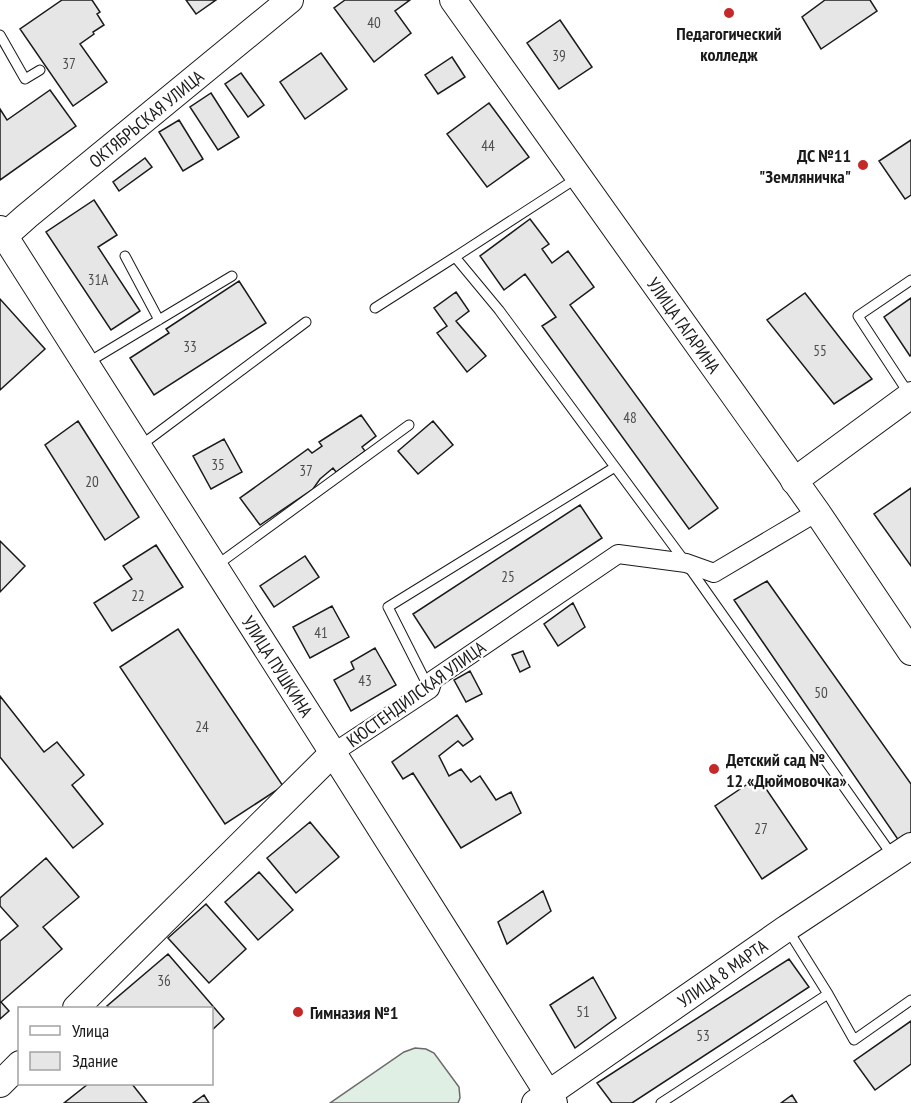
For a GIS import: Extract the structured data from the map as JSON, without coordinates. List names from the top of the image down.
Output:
{
  "streets": {
    "street": [
      "ОКТЯБРЬСКАЯ УЛИЦА",
      "УЛИЦА ГАГАРИНА",
      "УЛИЦА ПУШКИНА",
      "КЮСТЕНДИЛСКАЯ УЛИЦА",
      "УЛИЦА 8 МАРТА"
    ]
  },
  "crossings": [
    ["ОКТЯБРЬСКАЯ УЛИЦА", "УЛИЦА ПУШКИНА"],
    ["УЛИЦА ГАГАРИНА", "КЮСТЕНДИЛСКАЯ УЛИЦА"],
    ["УЛИЦА ПУШКИНА", "КЮСТЕНДИЛСКАЯ УЛИЦА"],
    ["УЛИЦА ПУШКИНА", "УЛИЦА 8 МАРТА"]
  ],
  "places": [
    "Педагогический колледж",
    "ДС №11 \"Земляничка\"",
    "Детский сад № 12 «Дюймовочка»",
    "Гимназия №1"
  ],
  "house_numbers": [
    "40",
    "39",
    "37",
    "44",
    "31А",
    "33",
    "55",
    "48",
    "35",
    "37",
    "20",
    "25",
    "22",
    "41",
    "43",
    "50",
    "24",
    "27",
    "36",
    "51",
    "53"
  ],
  "legend": ["Улица", "Здание"]
}
